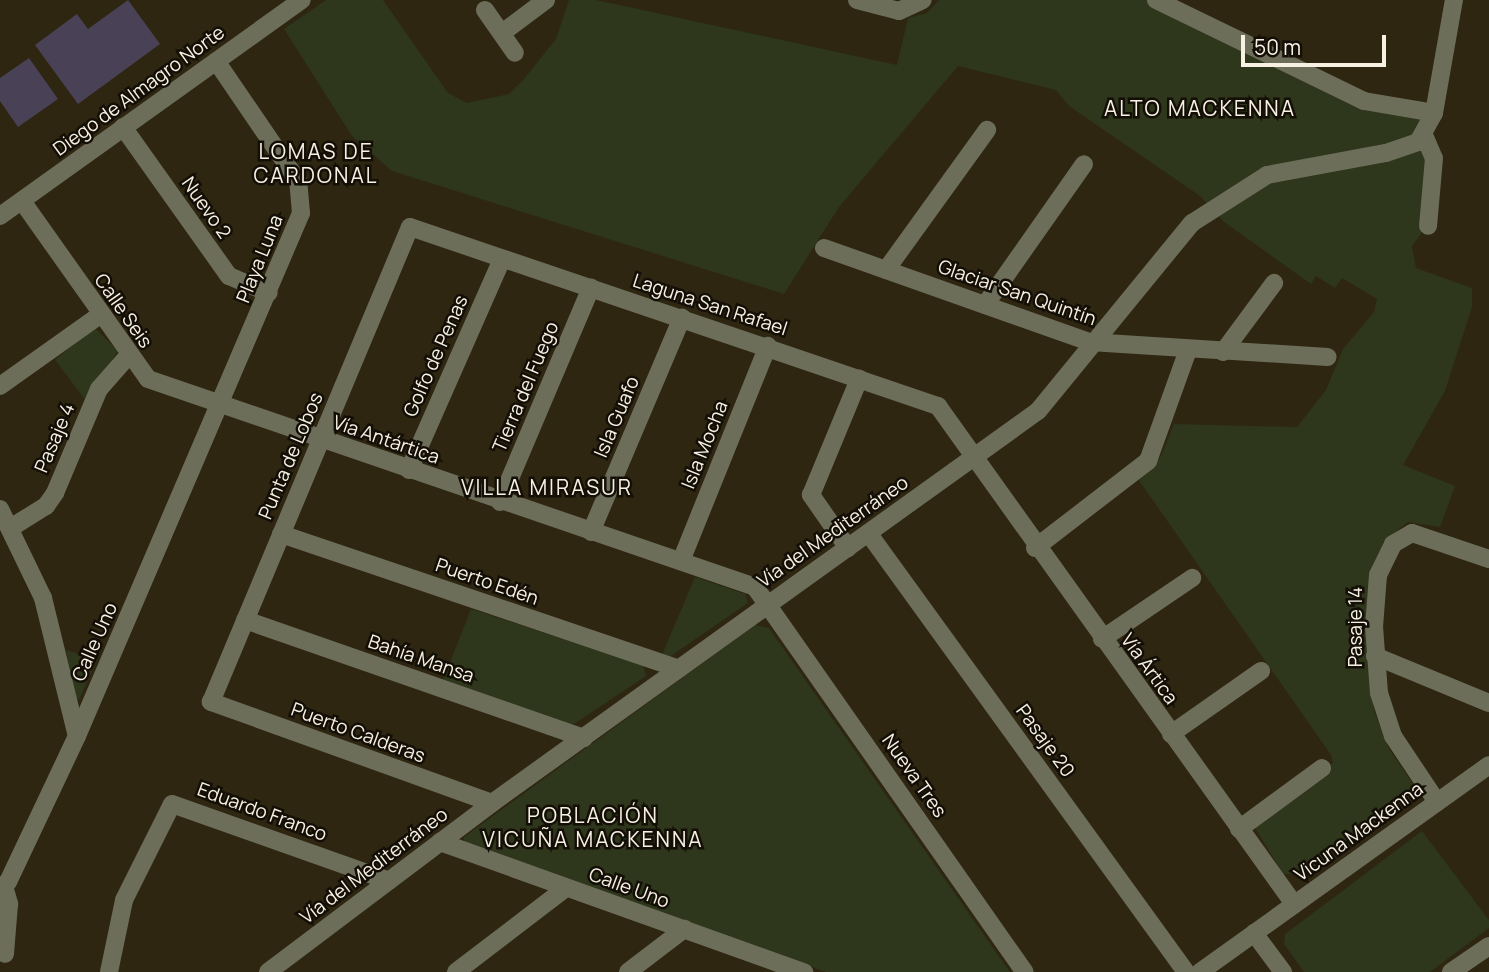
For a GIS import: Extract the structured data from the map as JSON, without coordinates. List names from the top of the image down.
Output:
{
  "streets": {
    "street": [
      "Diego de Almagro Norte",
      "Nuevo 2",
      "Playa Luna",
      "Glaciar San Quintín",
      "Laguna San Rafael",
      "Calle Seis",
      "Golfo de Penas",
      "Tierra del Fuego",
      "Isla Guafo",
      "Pasaje 4",
      "Vía Antártica",
      "Isla Mocha",
      "Punta de Lobos",
      "Vía del Mediterráneo",
      "Puerto Edén",
      "Pasaje 14",
      "Calle Uno",
      "Bahía Mansa",
      "Vía Ártica",
      "Puerto Calderas",
      "Pasaje 20",
      "Nueva Tres",
      "Eduardo Franco",
      "Vicuna Mackenna"
    ]
  },
  "crossings": [
    ["Diego de Almagro Norte", "Nuevo 2"],
    ["Diego de Almagro Norte", "Playa Luna"],
    ["Diego de Almagro Norte", "Calle Seis"],
    ["Nuevo 2", "Playa Luna"],
    ["Playa Luna", "Calle Seis"],
    ["Playa Luna", "Vía Antártica"],
    ["Playa Luna", "Calle Uno"],
    ["Glaciar San Quintín", "Vía del Mediterráneo"],
    ["Laguna San Rafael", "Golfo de Penas"],
    ["Laguna San Rafael", "Tierra del Fuego"],
    ["Laguna San Rafael", "Isla Guafo"],
    ["Laguna San Rafael", "Isla Mocha"],
    ["Laguna San Rafael", "Punta de Lobos"],
    ["Laguna San Rafael", "Vía del Mediterráneo"],
    ["Laguna San Rafael", "Vía Ártica"],
    ["Calle Seis", "Pasaje 4"],
    ["Calle Seis", "Vía Antártica"],
    ["Calle Seis", "Calle Uno"],
    ["Golfo de Penas", "Vía Antártica"],
    ["Tierra del Fuego", "Vía Antártica"],
    ["Isla Guafo", "Vía Antártica"],
    ["Vía Antártica", "Isla Mocha"],
    ["Vía Antártica", "Punta de Lobos"],
    ["Vía Antártica", "Vía del Mediterráneo"],
    ["Vía Antártica", "Calle Uno"],
    ["Vía Antártica", "Nueva Tres"],
    ["Punta de Lobos", "Puerto Edén"],
    ["Punta de Lobos", "Bahía Mansa"],
    ["Punta de Lobos", "Puerto Calderas"],
    ["Vía del Mediterráneo", "Puerto Edén"],
    ["Vía del Mediterráneo", "Calle Uno"],
    ["Vía del Mediterráneo", "Bahía Mansa"],
    ["Vía del Mediterráneo", "Vía Ártica"],
    ["Vía del Mediterráneo", "Puerto Calderas"],
    ["Vía del Mediterráneo", "Pasaje 20"],
    ["Vía del Mediterráneo", "Nueva Tres"],
    ["Vía del Mediterráneo", "Eduardo Franco"],
    ["Pasaje 14", "Vicuna Mackenna"],
    ["Vía Ártica", "Vicuna Mackenna"]
  ],
  "districts": [
    "ALTO MACKENNA",
    "LOMAS DE CARDONAL",
    "VILLA MIRASUR",
    "POBLACIÓN VICUÑA MACKENNA"
  ],
  "scale_bar": "50 m"
}
